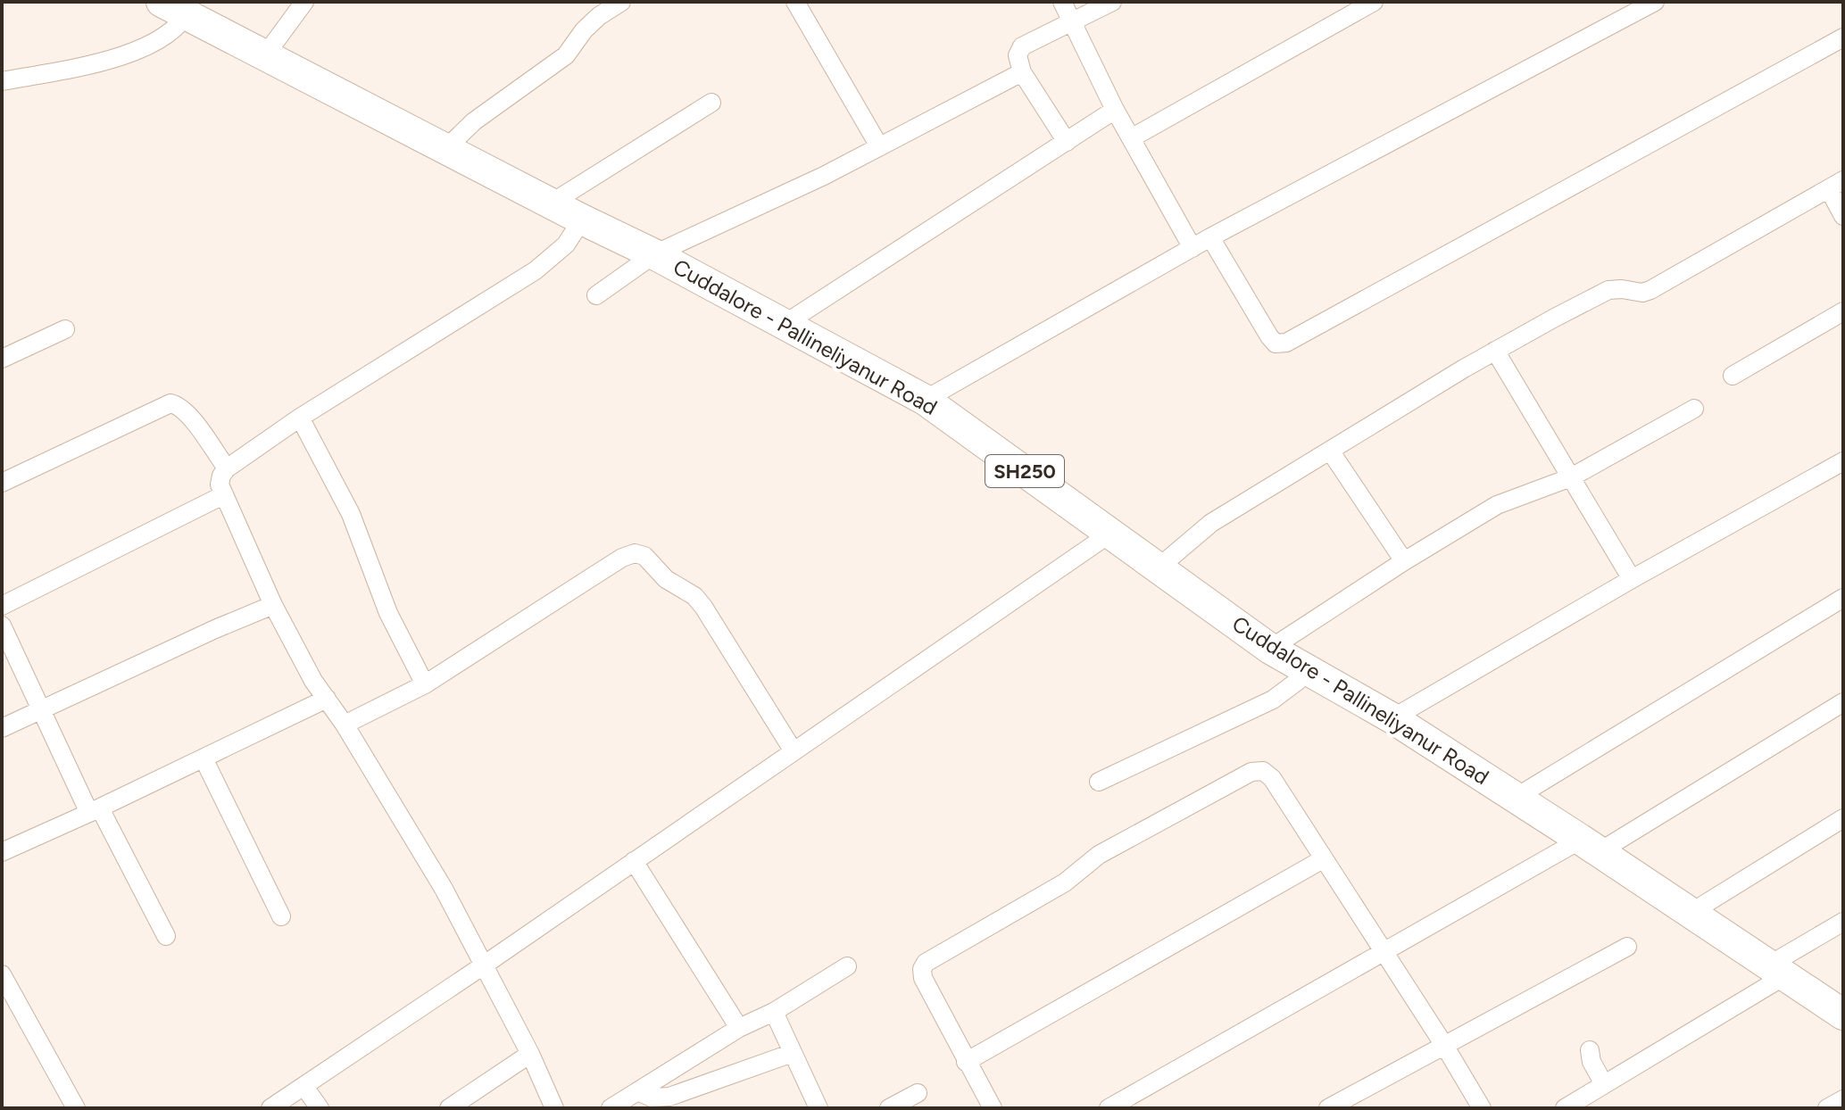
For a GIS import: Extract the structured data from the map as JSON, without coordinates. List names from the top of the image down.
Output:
{
  "streets": {
    "main road": ["Cuddalore - Pallineliyanur Road", "SH250"]
  }
}
